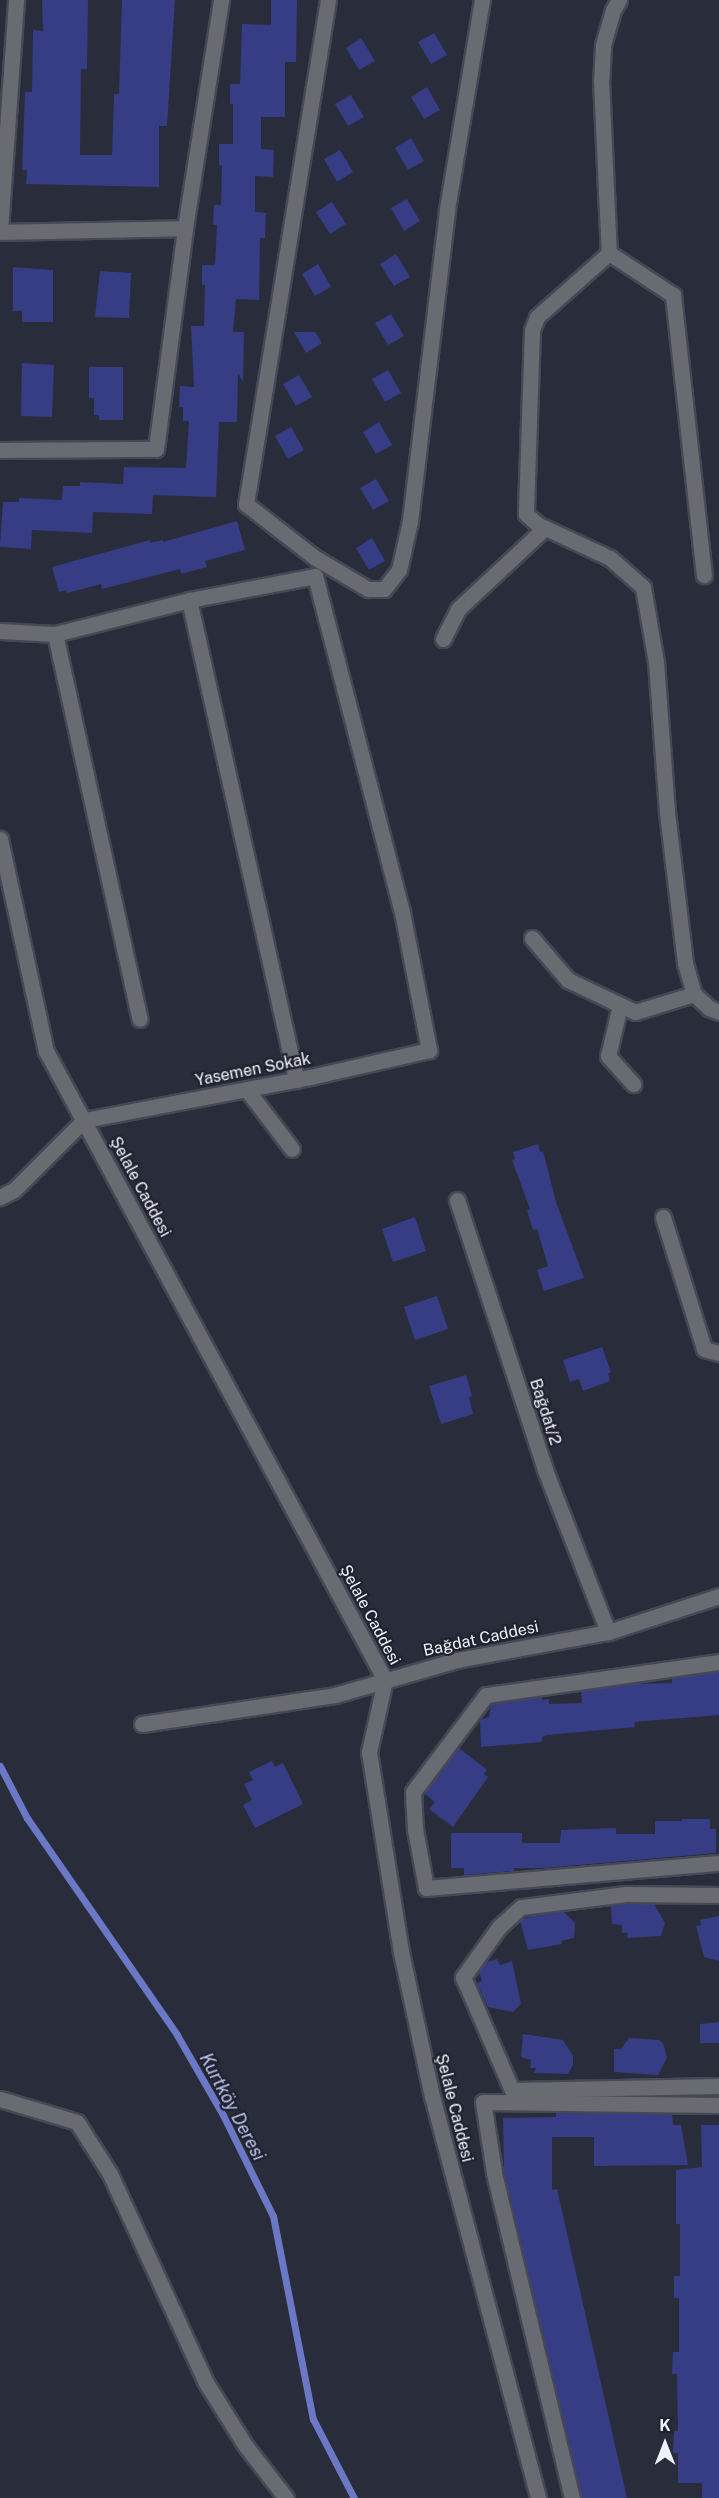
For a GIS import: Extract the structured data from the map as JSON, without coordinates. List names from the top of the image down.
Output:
{
  "streets": {
    "street": [
      "Yasemen Sokak",
      "Şelale Caddesi",
      "Bağdat/2",
      "Bağdat Caddesi"
    ]
  },
  "crossings": [
    ["Yasemen Sokak", "Şelale Caddesi"],
    ["Şelale Caddesi", "Bağdat Caddesi"],
    ["Bağdat/2", "Bağdat Caddesi"]
  ],
  "water": ["Kurtköy Deresi"],
  "north": "top"
}
